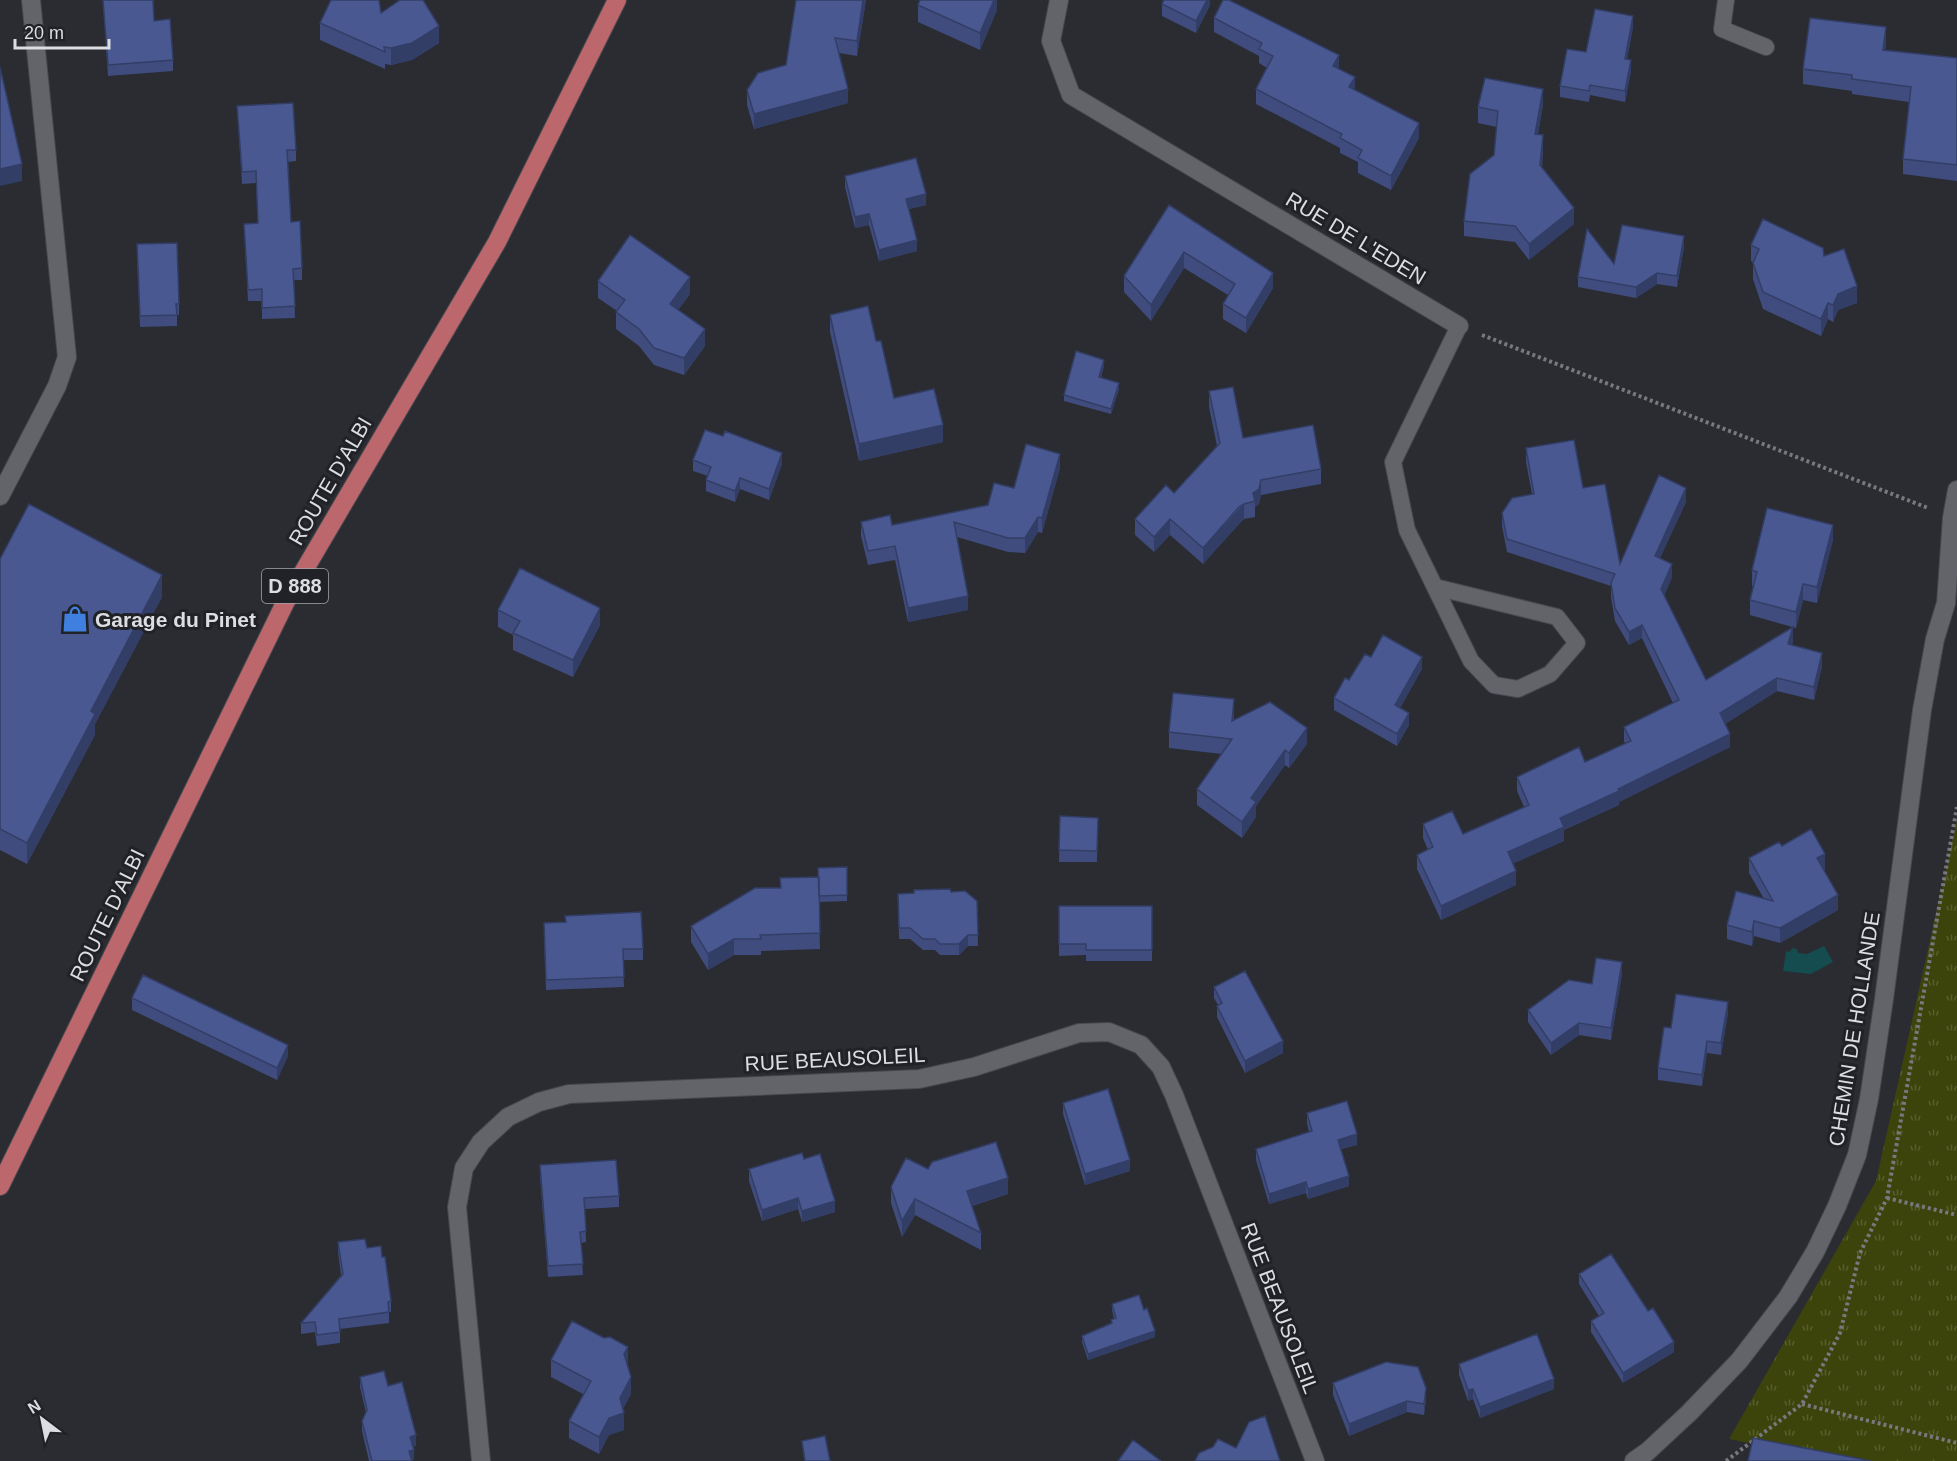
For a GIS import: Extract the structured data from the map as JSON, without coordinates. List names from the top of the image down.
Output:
{
  "streets": {
    "main road": ["ROUTE D'ALBI", "D 888"],
    "street": ["RUE DE L'EDEN", "CHEMIN DE HOLLANDE", "RUE BEAUSOLEIL"]
  },
  "places": {
    "shop": ["Garage du Pinet"]
  },
  "scale_bar": "20 m",
  "north": "top left"
}
